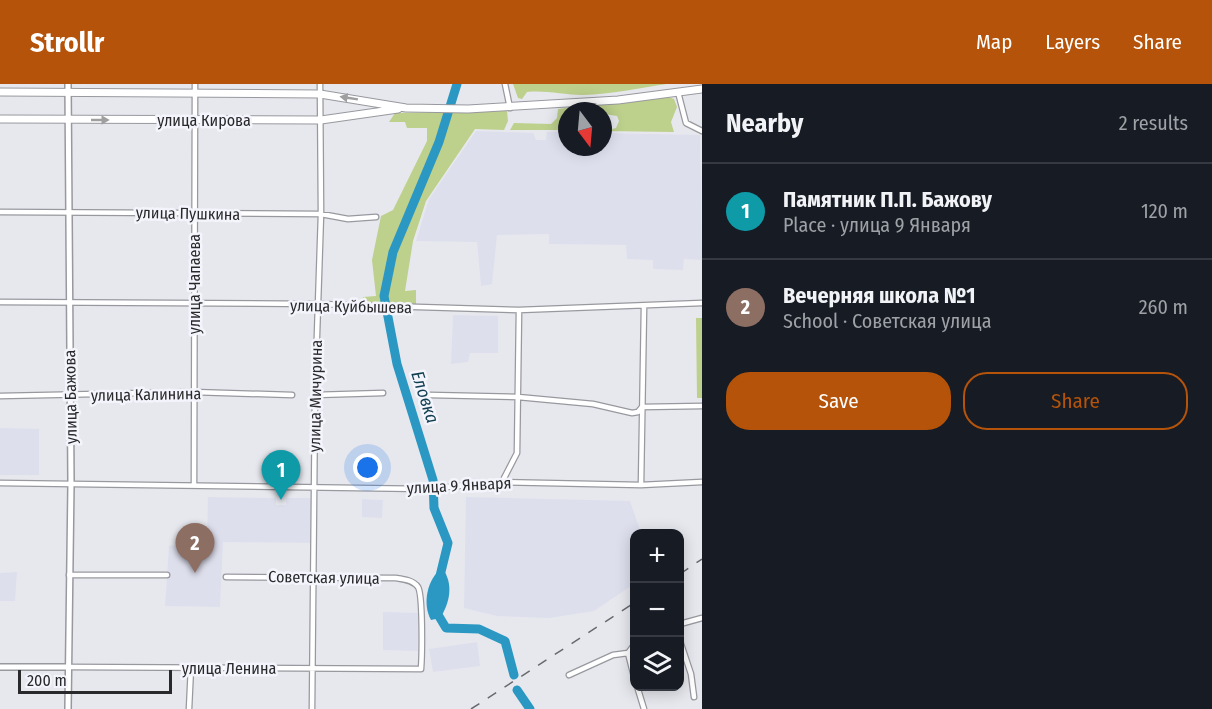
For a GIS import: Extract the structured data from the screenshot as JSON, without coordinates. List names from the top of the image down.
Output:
{
  "streets": {
    "main road": ["улица Кирова"],
    "street": [
      "улица Пушкина",
      "улица Чапаева",
      "улица Куйбышева",
      "улица Калинина",
      "улица Мичурина",
      "улица Бажова",
      "улица 9 Января",
      "Советская улица",
      "улица Ленина"
    ]
  },
  "crossings": [
    ["улица Кирова", "улица Чапаева"],
    ["улица Кирова", "улица Мичурина"],
    ["улица Кирова", "улица Бажова"],
    ["улица Пушкина", "улица Чапаева"],
    ["улица Пушкина", "улица Мичурина"],
    ["улица Пушкина", "улица Бажова"],
    ["улица Чапаева", "улица Куйбышева"],
    ["улица Чапаева", "улица Калинина"],
    ["улица Чапаева", "улица 9 Января"],
    ["улица Куйбышева", "улица Мичурина"],
    ["улица Куйбышева", "улица Бажова"],
    ["улица Калинина", "улица Бажова"],
    ["улица Мичурина", "улица 9 Января"],
    ["улица Мичурина", "Советская улица"],
    ["улица Мичурина", "улица Ленина"],
    ["улица Бажова", "улица 9 Января"],
    ["улица Бажова", "улица Ленина"],
    ["Советская улица", "улица Ленина"]
  ],
  "water": ["Еловка"],
  "scale_bar": "200 m",
  "north": "bottom",
  "page": {
    "header": "Strollr",
    "nav": ["Map", "Layers", "Share"],
    "heading": ["Nearby", "2 results"],
    "list": [
      {
        "mark": "1",
        "name": "Памятник П.П. Бажову",
        "note": "Place · улица 9 Января",
        "value": "120 m"
      },
      {
        "mark": "2",
        "name": "Вечерняя школа №1",
        "note": "School · Советская улица",
        "value": "260 m"
      }
    ],
    "buttons": ["Save", "Share"],
    "pins": ["1", "2"],
    "map_buttons": ["+", "−"],
    "scale": "200 m"
  }
}
